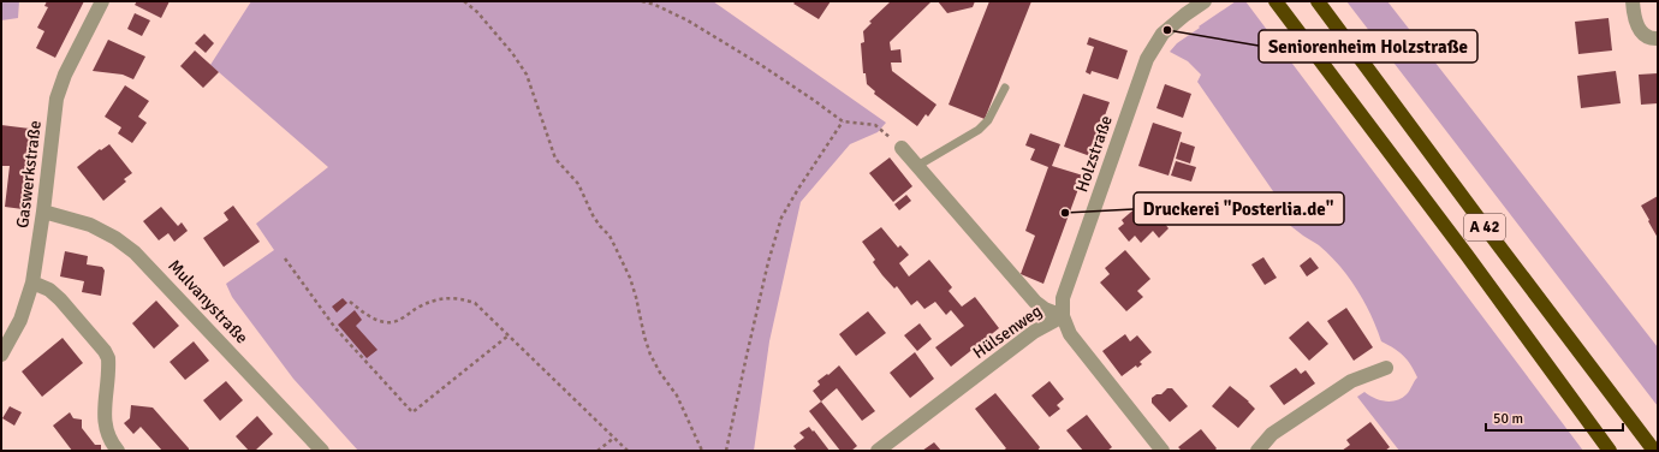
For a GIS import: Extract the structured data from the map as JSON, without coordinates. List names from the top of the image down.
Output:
{
  "streets": {
    "highway": ["A 42"],
    "street": [
      "Holzstraße",
      "Gaswerkstraße",
      "Mulvanystraße",
      "Hülsenweg"
    ]
  },
  "crossings": [
    ["Holzstraße", "Hülsenweg"],
    ["Gaswerkstraße", "Mulvanystraße"]
  ],
  "places": ["Seniorenheim Holzstraße", "Druckerei \"Posterlia.de\""],
  "scale_bar": "50 m"
}
